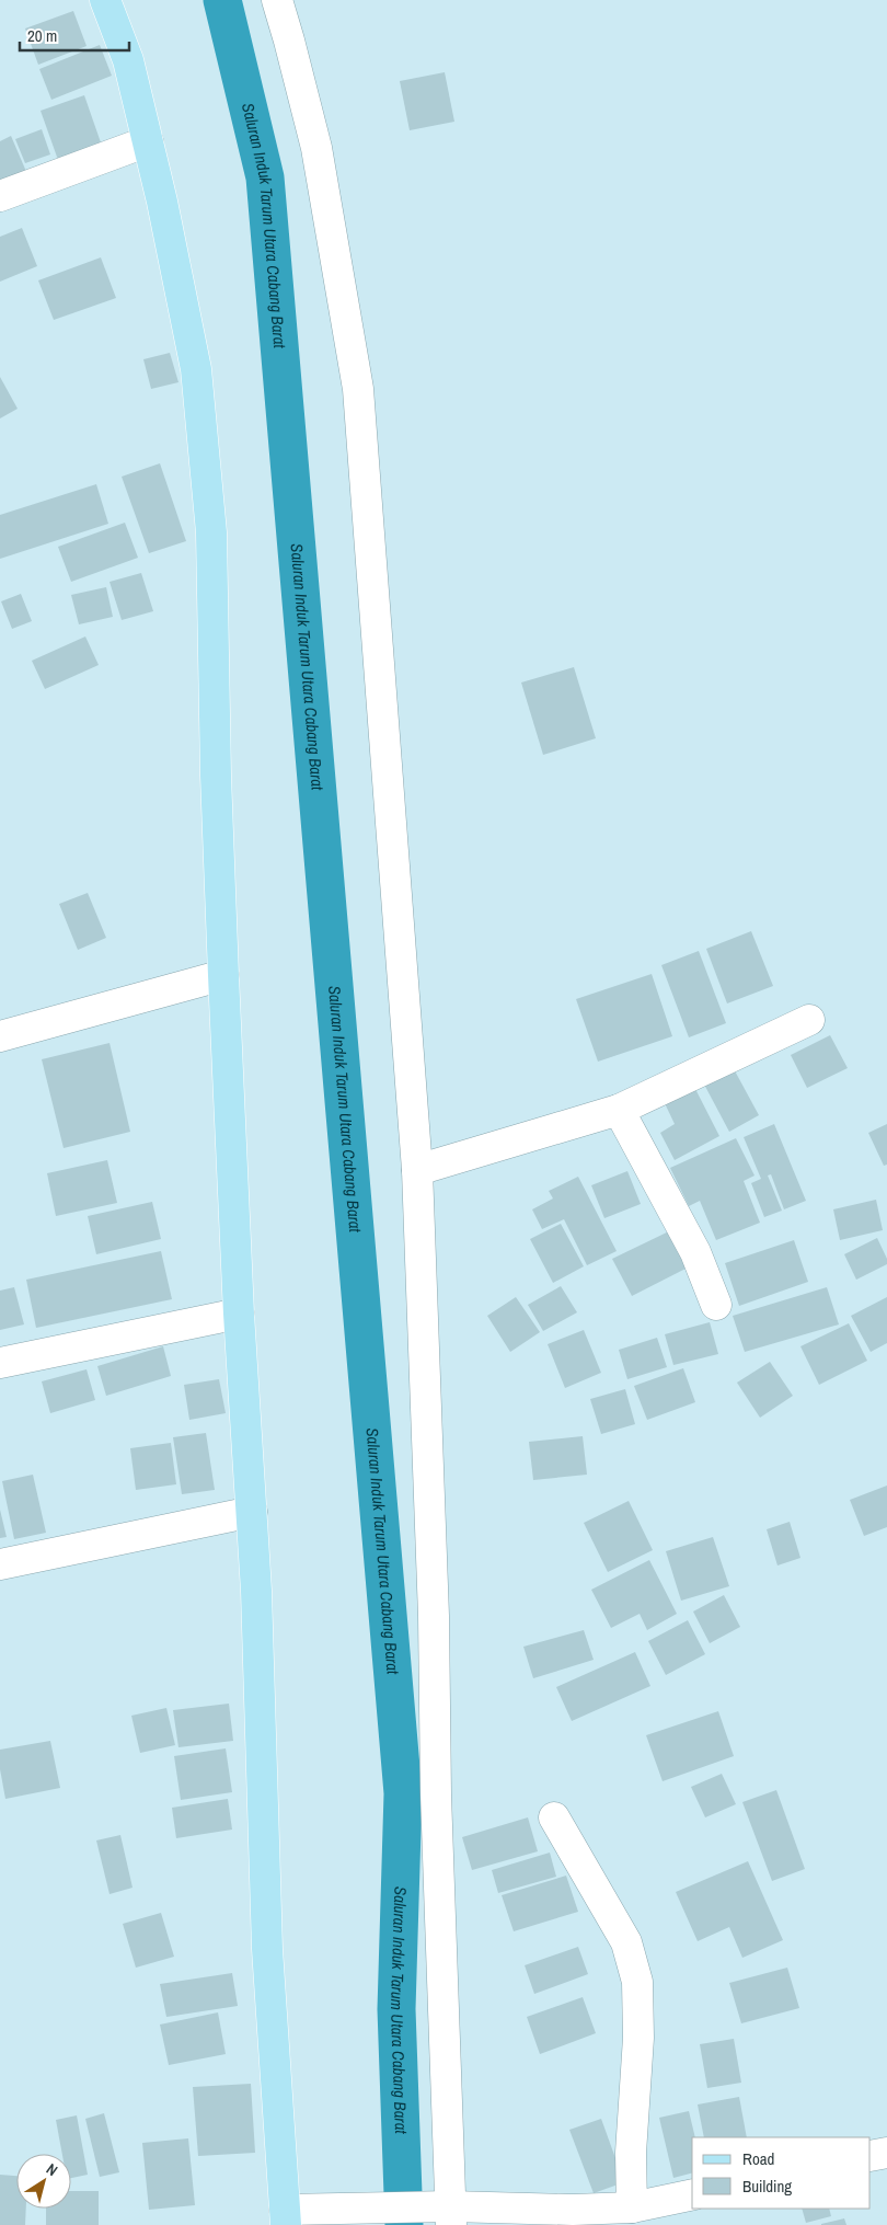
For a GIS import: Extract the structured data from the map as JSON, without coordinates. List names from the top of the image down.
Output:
{
  "water": ["Saluran Induk Tarum Utara Cabang Barat"],
  "legend": ["Road", "Building"],
  "scale_bar": "20 m",
  "north": "top right"
}
